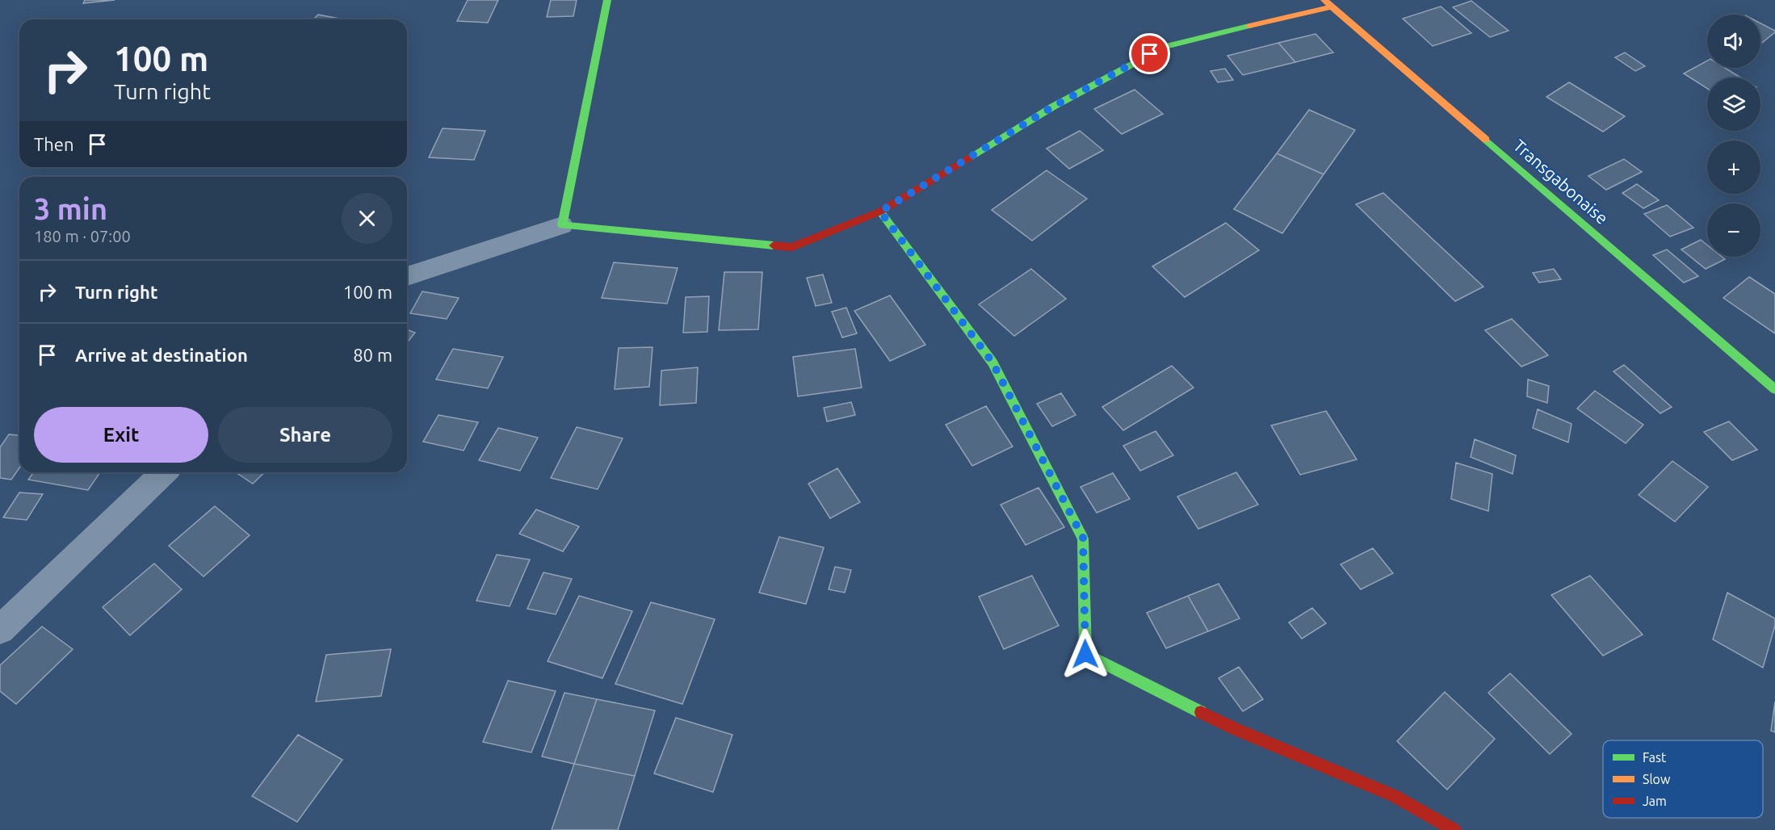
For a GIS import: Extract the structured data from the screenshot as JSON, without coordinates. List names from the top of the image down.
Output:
{
  "streets": {
    "main road": ["Transgabonaise"]
  },
  "legend": ["Fast", "Slow", "Jam"],
  "page": {
    "map_buttons": ["+", "−"],
    "turn": ["100 m", "Turn right"],
    "then": "Then",
    "heading": ["3 min", "180 m · 07:00"],
    "list": [
      {
        "name": "Turn right",
        "value": "100 m"
      },
      {
        "name": "Arrive at destination",
        "value": "80 m"
      }
    ],
    "buttons": ["Exit", "Share"]
  }
}
